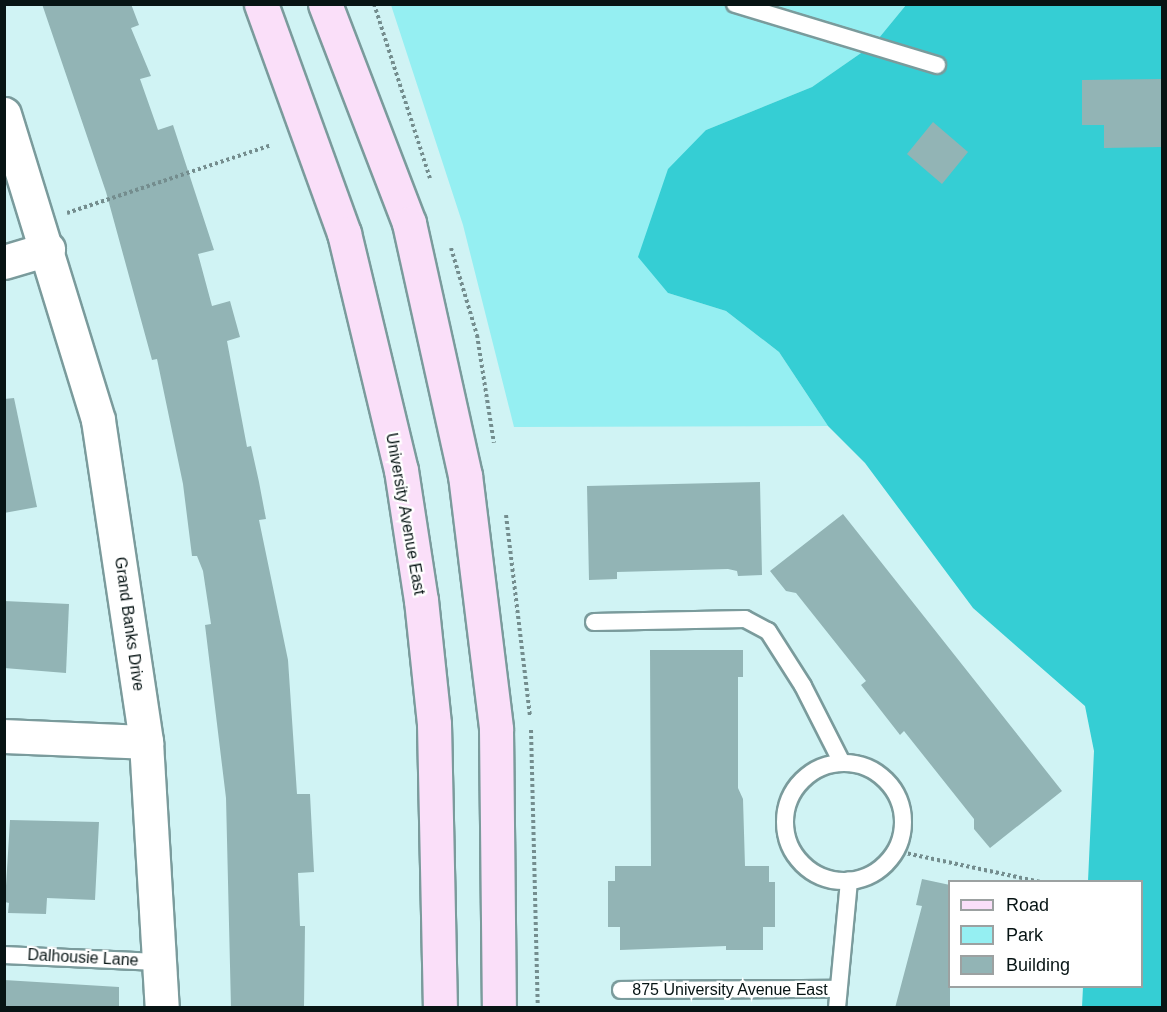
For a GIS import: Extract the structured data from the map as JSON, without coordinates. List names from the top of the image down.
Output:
{
  "streets": {
    "main road": ["University Avenue East"],
    "street": ["Grand Banks Drive"],
    "lane": ["Dalhousie Lane", "875 University Avenue East"]
  },
  "crossings": [
    ["Grand Banks Drive", "Dalhousie Lane"]
  ],
  "legend": ["Road", "Park", "Building"]
}
